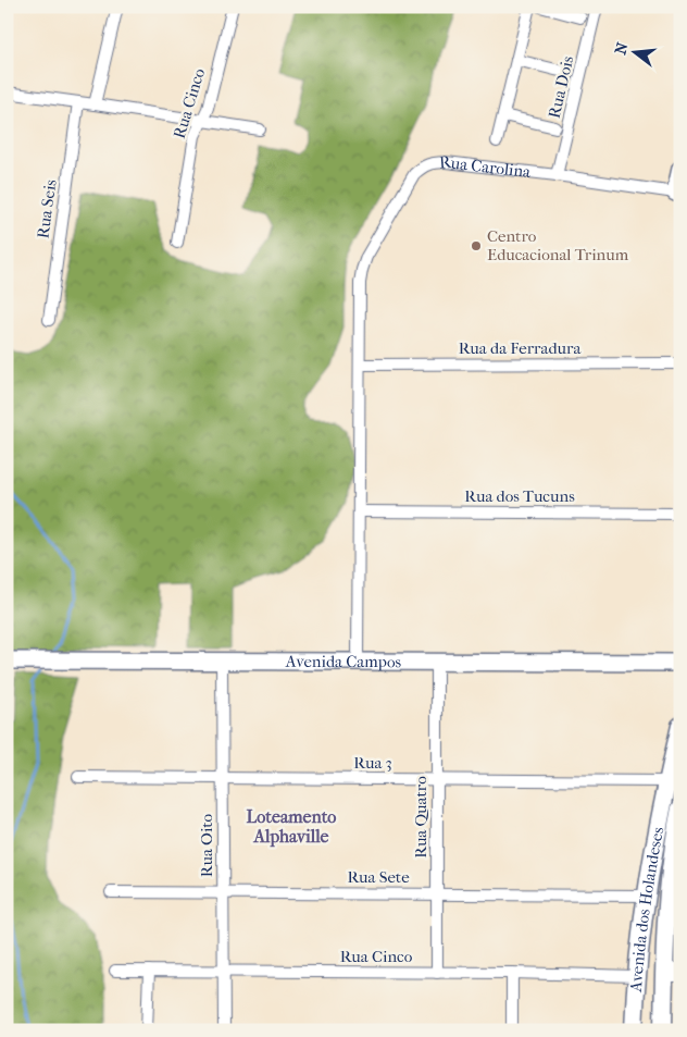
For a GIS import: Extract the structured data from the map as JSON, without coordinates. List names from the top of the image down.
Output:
{
  "streets": {
    "main road": ["Avenida dos Holandeses"],
    "street": [
      "Rua Dois",
      "Rua Cinco",
      "Rua Carolina",
      "Rua Seis",
      "Rua da Ferradura",
      "Rua dos Tucuns",
      "Avenida Campos",
      "Rua 3",
      "Rua Quatro",
      "Rua Oito",
      "Rua Sete"
    ]
  },
  "crossings": [
    ["Rua Dois", "Rua Carolina"],
    ["Rua Cinco", "Rua Quatro"],
    ["Rua Cinco", "Rua Oito"],
    ["Rua Cinco", "Avenida dos Holandeses"],
    ["Rua Carolina", "Rua da Ferradura"],
    ["Rua Carolina", "Rua dos Tucuns"],
    ["Rua Carolina", "Avenida Campos"],
    ["Avenida Campos", "Rua Quatro"],
    ["Avenida Campos", "Rua Oito"],
    ["Rua 3", "Rua Quatro"],
    ["Rua 3", "Rua Oito"],
    ["Rua 3", "Avenida dos Holandeses"],
    ["Rua Quatro", "Rua Sete"],
    ["Rua Oito", "Rua Sete"],
    ["Rua Sete", "Avenida dos Holandeses"]
  ],
  "districts": ["Loteamento Alphaville"],
  "places": ["Centro Educacional Trinum"],
  "north": "left"
}
